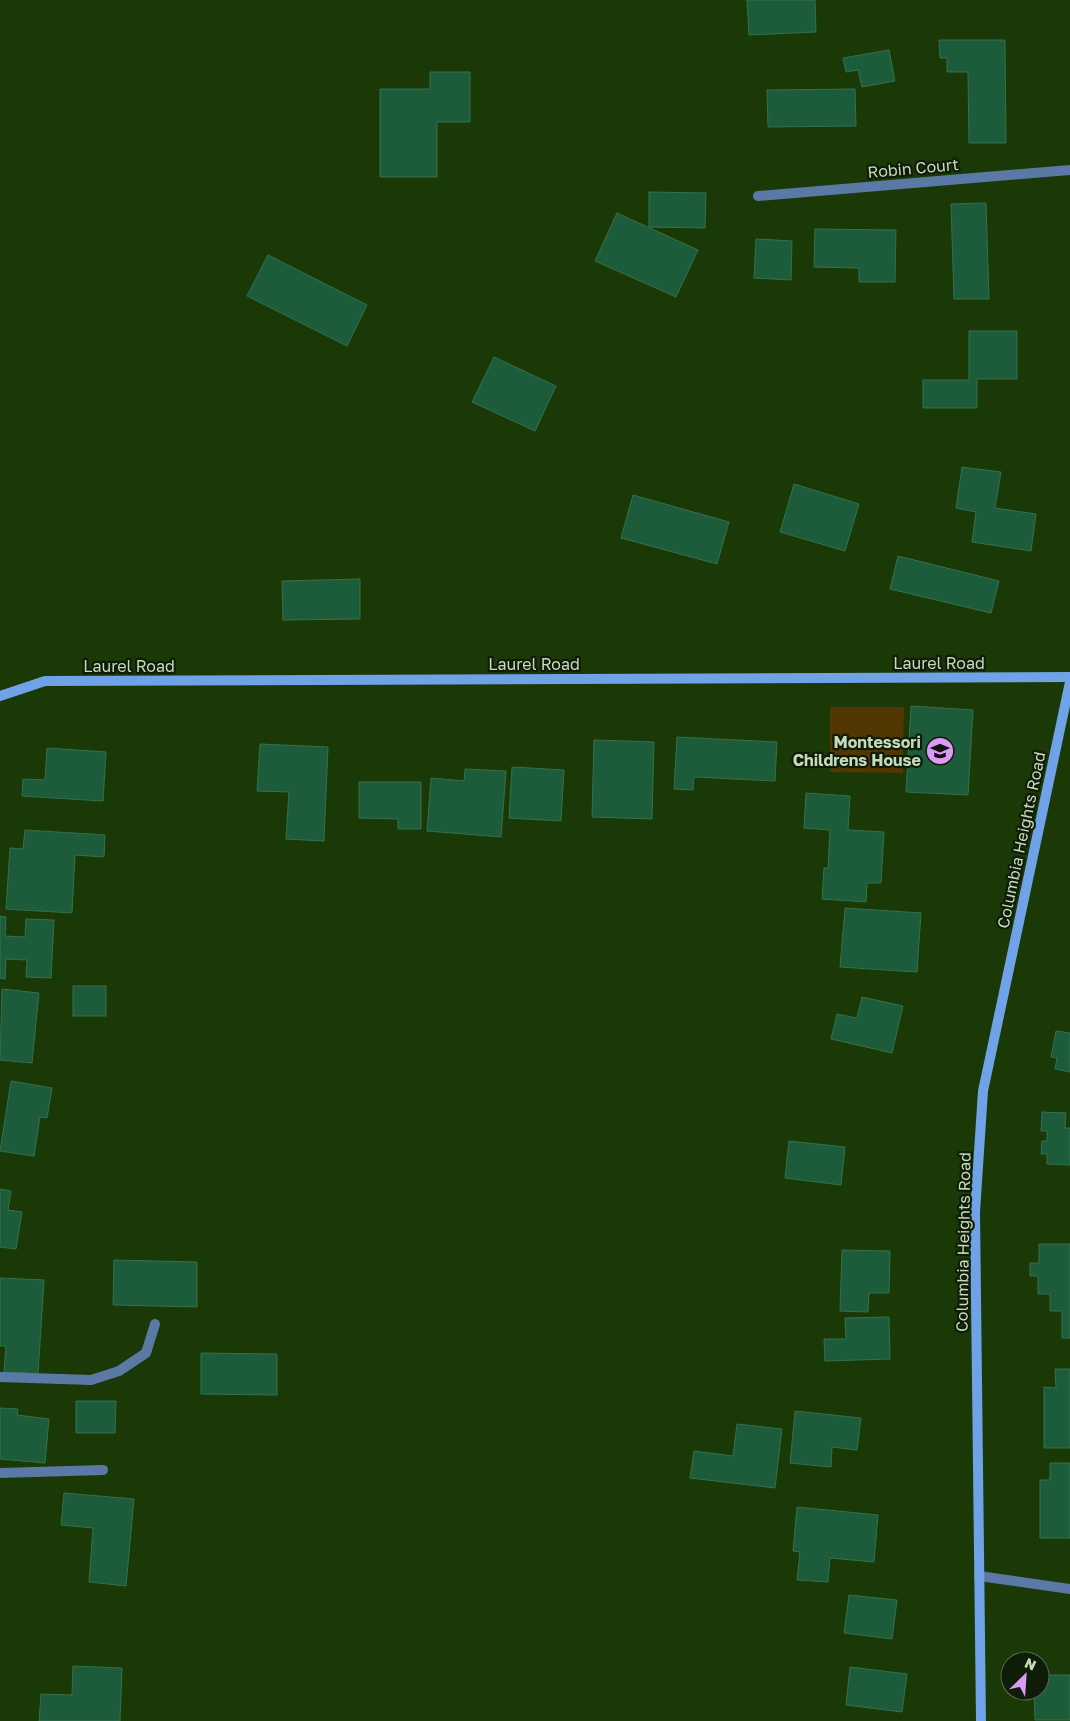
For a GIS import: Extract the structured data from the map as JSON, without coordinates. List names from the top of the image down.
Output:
{
  "streets": {
    "street": ["Robin Court", "Laurel Road", "Columbia Heights Road"]
  },
  "places": {
    "school or university": ["Montessori Childrens House"]
  },
  "north": "top right"
}
